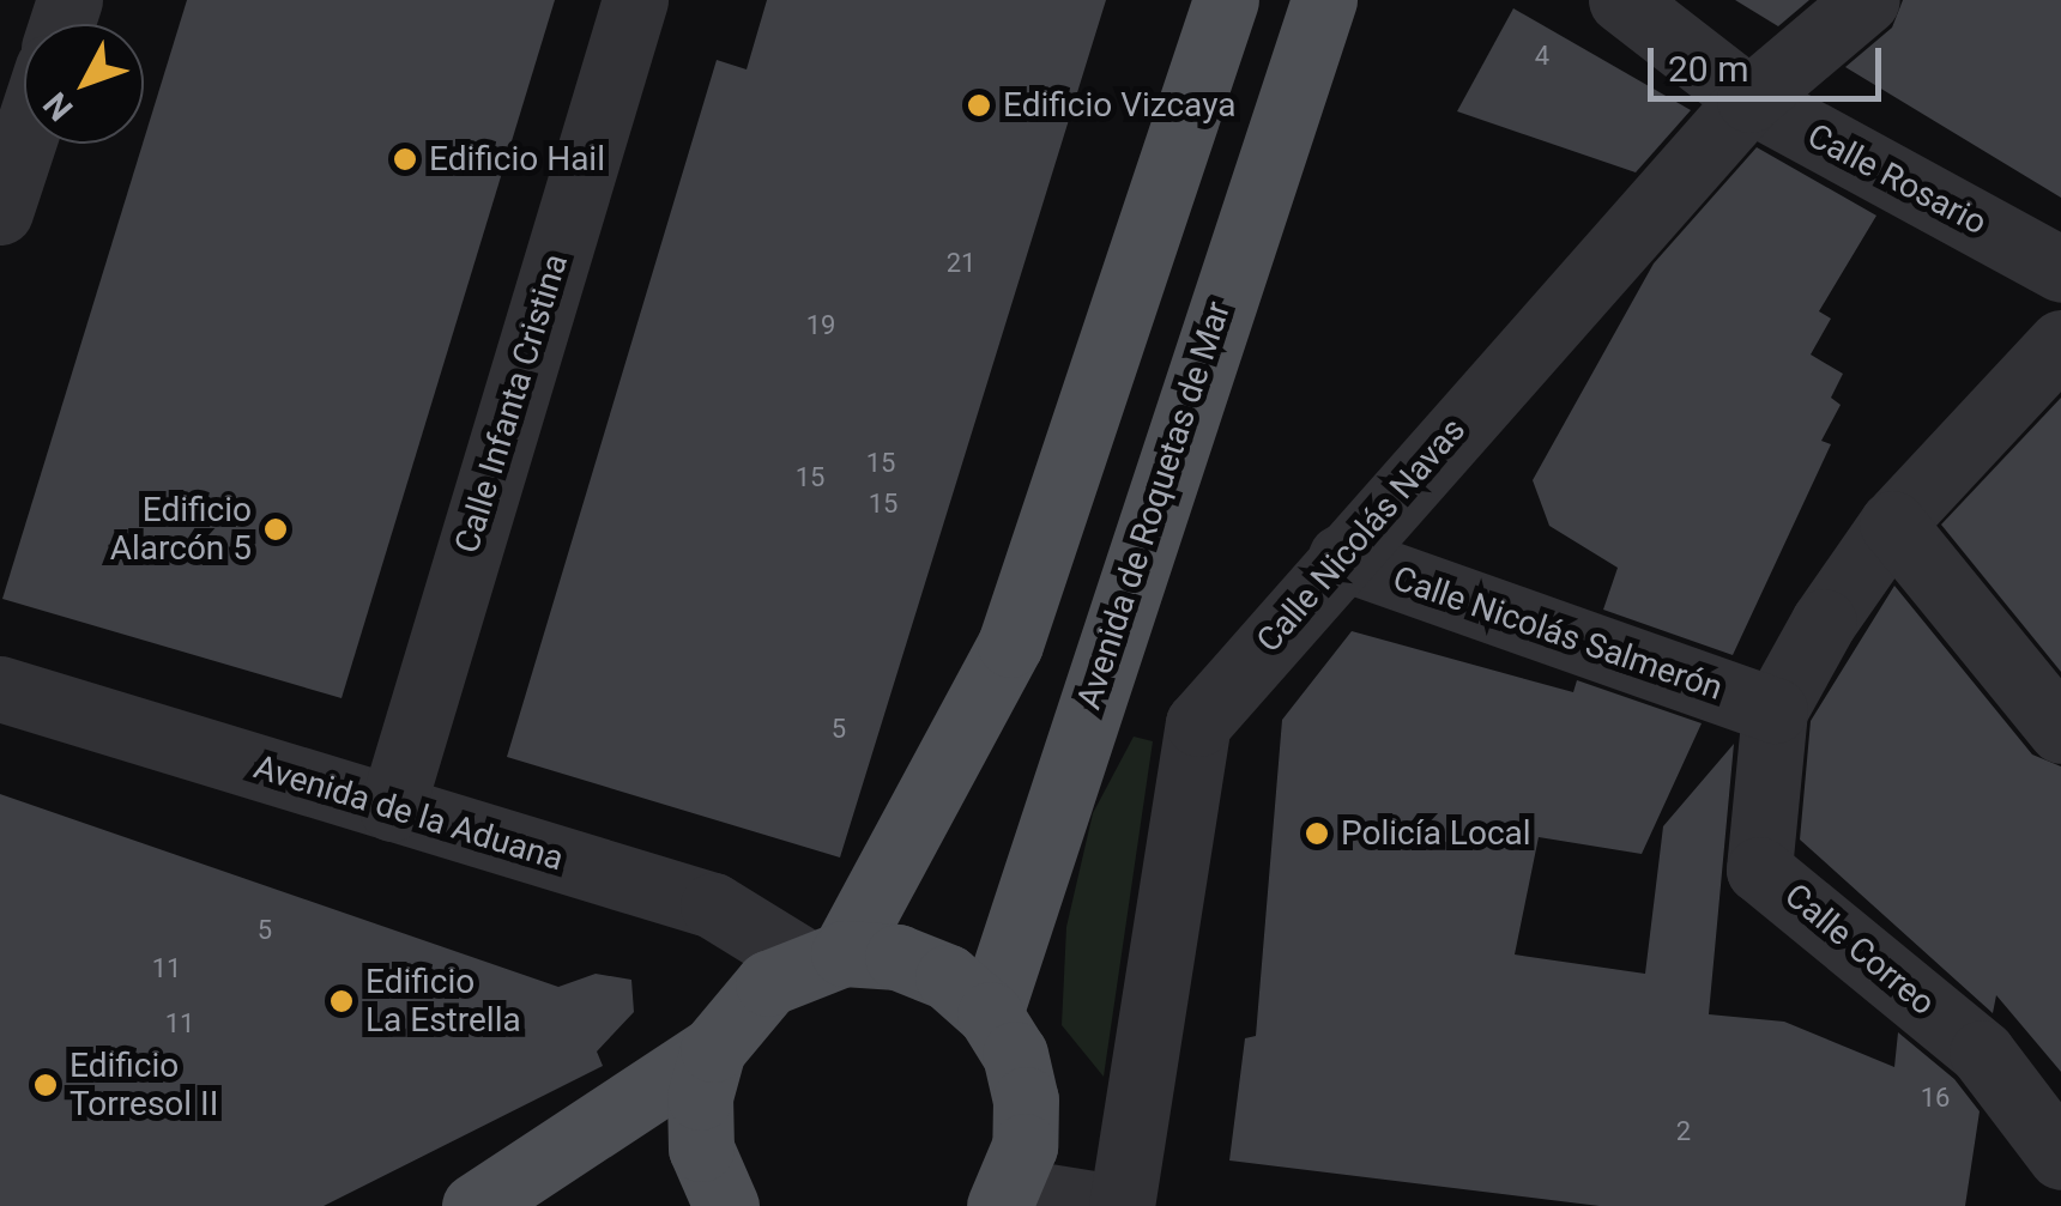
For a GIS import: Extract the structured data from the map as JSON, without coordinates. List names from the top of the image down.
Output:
{
  "streets": {
    "main road": ["Avenida de Roquetas de Mar"],
    "street": [
      "Calle Rosario",
      "Calle Infanta Cristina",
      "Calle Nicolás Navas",
      "Calle Nicolás Salmerón",
      "Avenida de la Aduana",
      "Calle Correo"
    ]
  },
  "crossings": [
    ["Calle Rosario", "Calle Nicolás Navas"],
    ["Calle Infanta Cristina", "Avenida de la Aduana"],
    ["Calle Nicolás Navas", "Calle Nicolás Salmerón"],
    ["Calle Nicolás Salmerón", "Calle Correo"]
  ],
  "places": [
    "Edificio Vizcaya",
    "Edificio Hail",
    "Edificio Alarcón 5",
    "Policía Local",
    "Edificio La Estrella",
    "Edificio Torresol II"
  ],
  "house_numbers": [
    "4",
    "21",
    "19",
    "15",
    "15",
    "15",
    "5",
    "5",
    "11",
    "11",
    "16",
    "2"
  ],
  "scale_bar": "20 m",
  "north": "bottom left"
}
